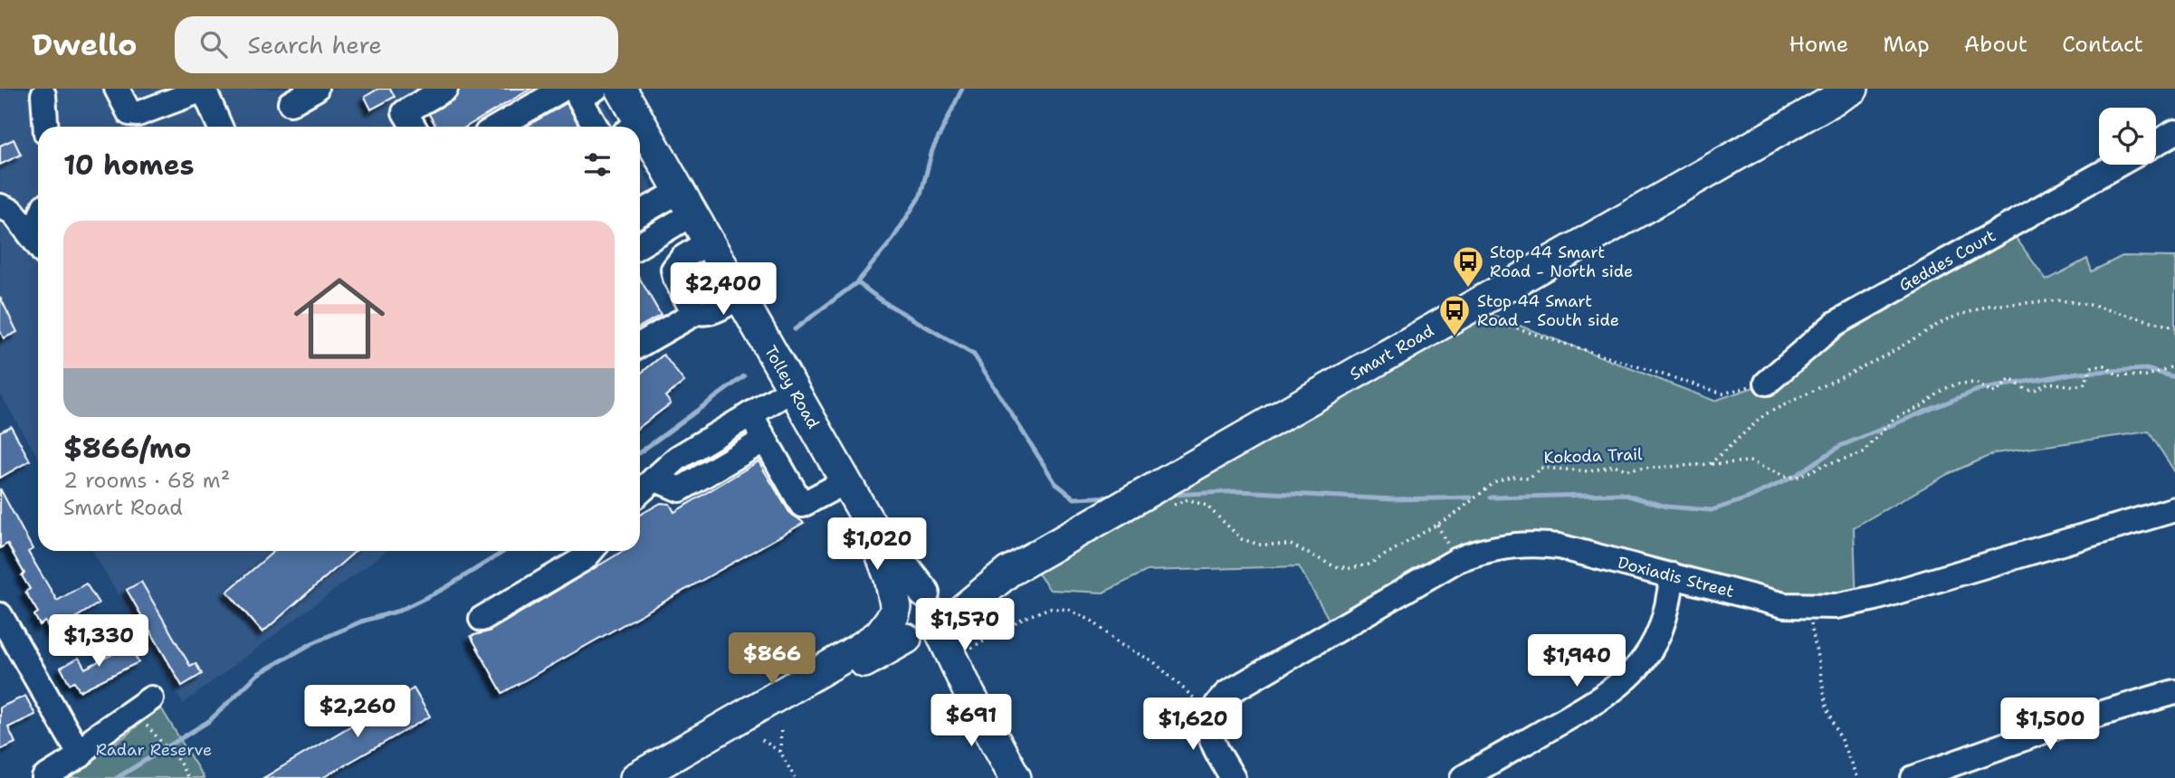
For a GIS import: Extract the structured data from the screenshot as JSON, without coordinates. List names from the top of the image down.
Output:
{
  "streets": {
    "main road": ["Smart Road", "Tolley Road"],
    "street": ["Geddes Court", "Doxiadis Street"],
    "path": ["Kokoda Trail"]
  },
  "crossings": [
    ["Smart Road", "Tolley Road"]
  ],
  "parks": ["Radar Reserve"],
  "places": {
    "bus stop": ["Stop 44 Smart Road - North side", "Stop 44 Smart Road - South side"]
  },
  "page": {
    "header": "Dwello",
    "search": "Search here",
    "nav": [
      "Home",
      "Map",
      "About",
      "Contact"
    ],
    "heading": "10 homes",
    "list": [
      {
        "name": "$866/mo",
        "note": "2 rooms · 68 m² · Smart Road"
      }
    ],
    "price": [
      "$2,400",
      "$1,020",
      "$1,570",
      "$1,330",
      "$866",
      "$1,940",
      "$2,260",
      "$691",
      "$1,620",
      "$1,500"
    ]
  }
}
